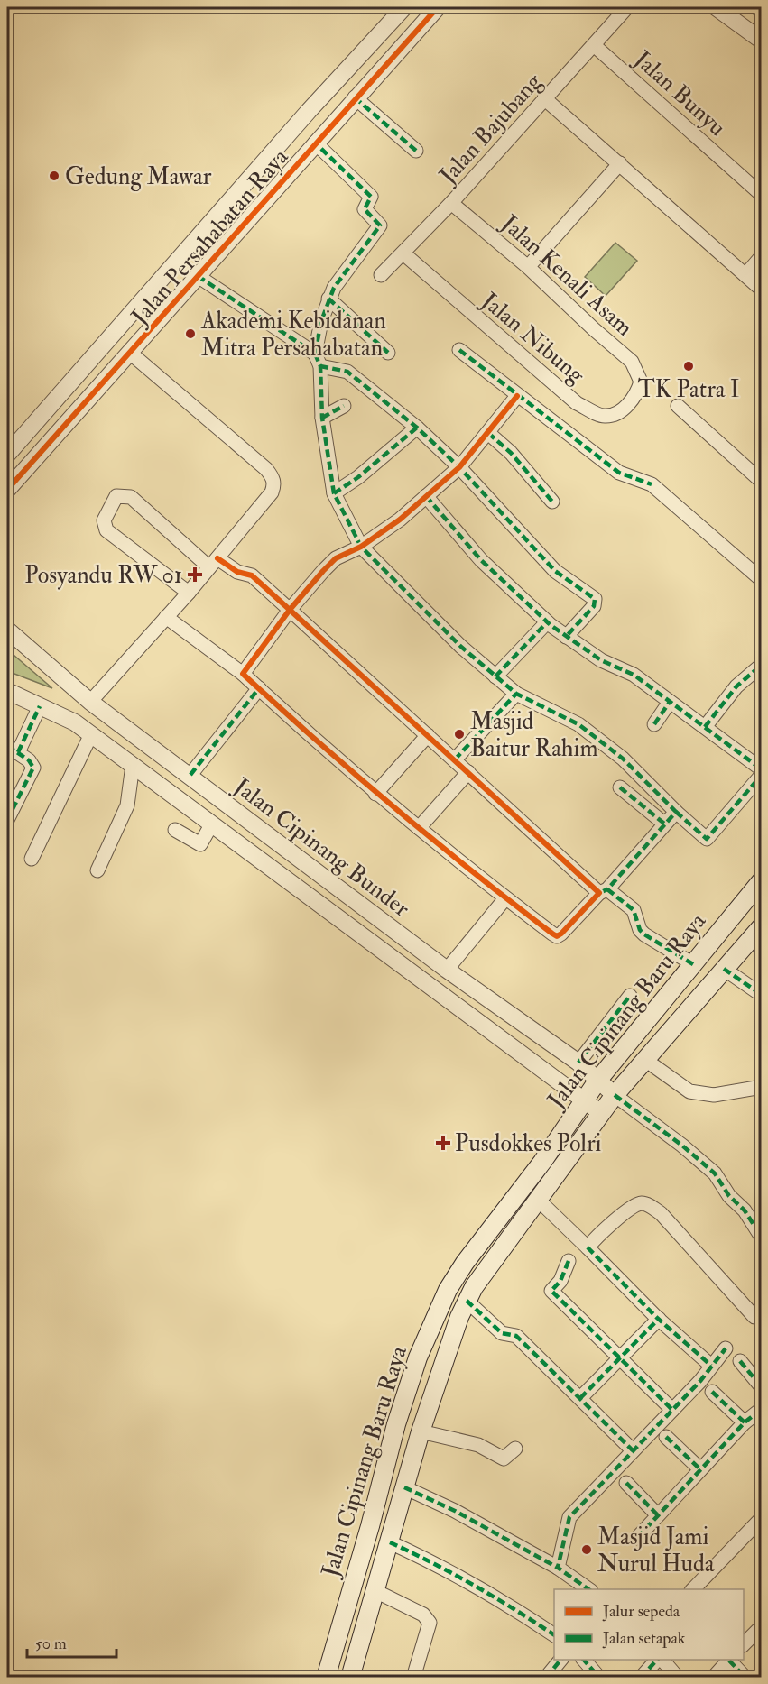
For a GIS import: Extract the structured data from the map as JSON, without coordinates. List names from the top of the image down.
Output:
{
  "streets": {
    "main road": ["Jalan Cipinang Baru Raya"],
    "street": [
      "Jalan Bunyu",
      "Jalan Bajubang",
      "Jalan Persahabatan Raya",
      "Jalan Kenali Asam",
      "Jalan Nibung",
      "Jalan Cipinang Bunder"
    ]
  },
  "crossings": [
    ["Jalan Bunyu", "Jalan Bajubang"],
    ["Jalan Bajubang", "Jalan Kenali Asam"],
    ["Jalan Bajubang", "Jalan Nibung"],
    ["Jalan Kenali Asam", "Jalan Nibung"],
    ["Jalan Cipinang Bunder", "Jalan Cipinang Baru Raya"]
  ],
  "places": {
    "other": [
      "Gedung Mawar",
      "Akademi Kebidanan Mitra Persahabatan",
      "TK Patra I",
      "Masjid Baitur Rahim",
      "Masjid Jami Nurul Huda"
    ],
    "health": ["Posyandu RW 01", "Pusdokkes Polri"]
  },
  "legend": ["Jalur sepeda", "Jalan setapak"],
  "scale_bar": "50 m"
}
